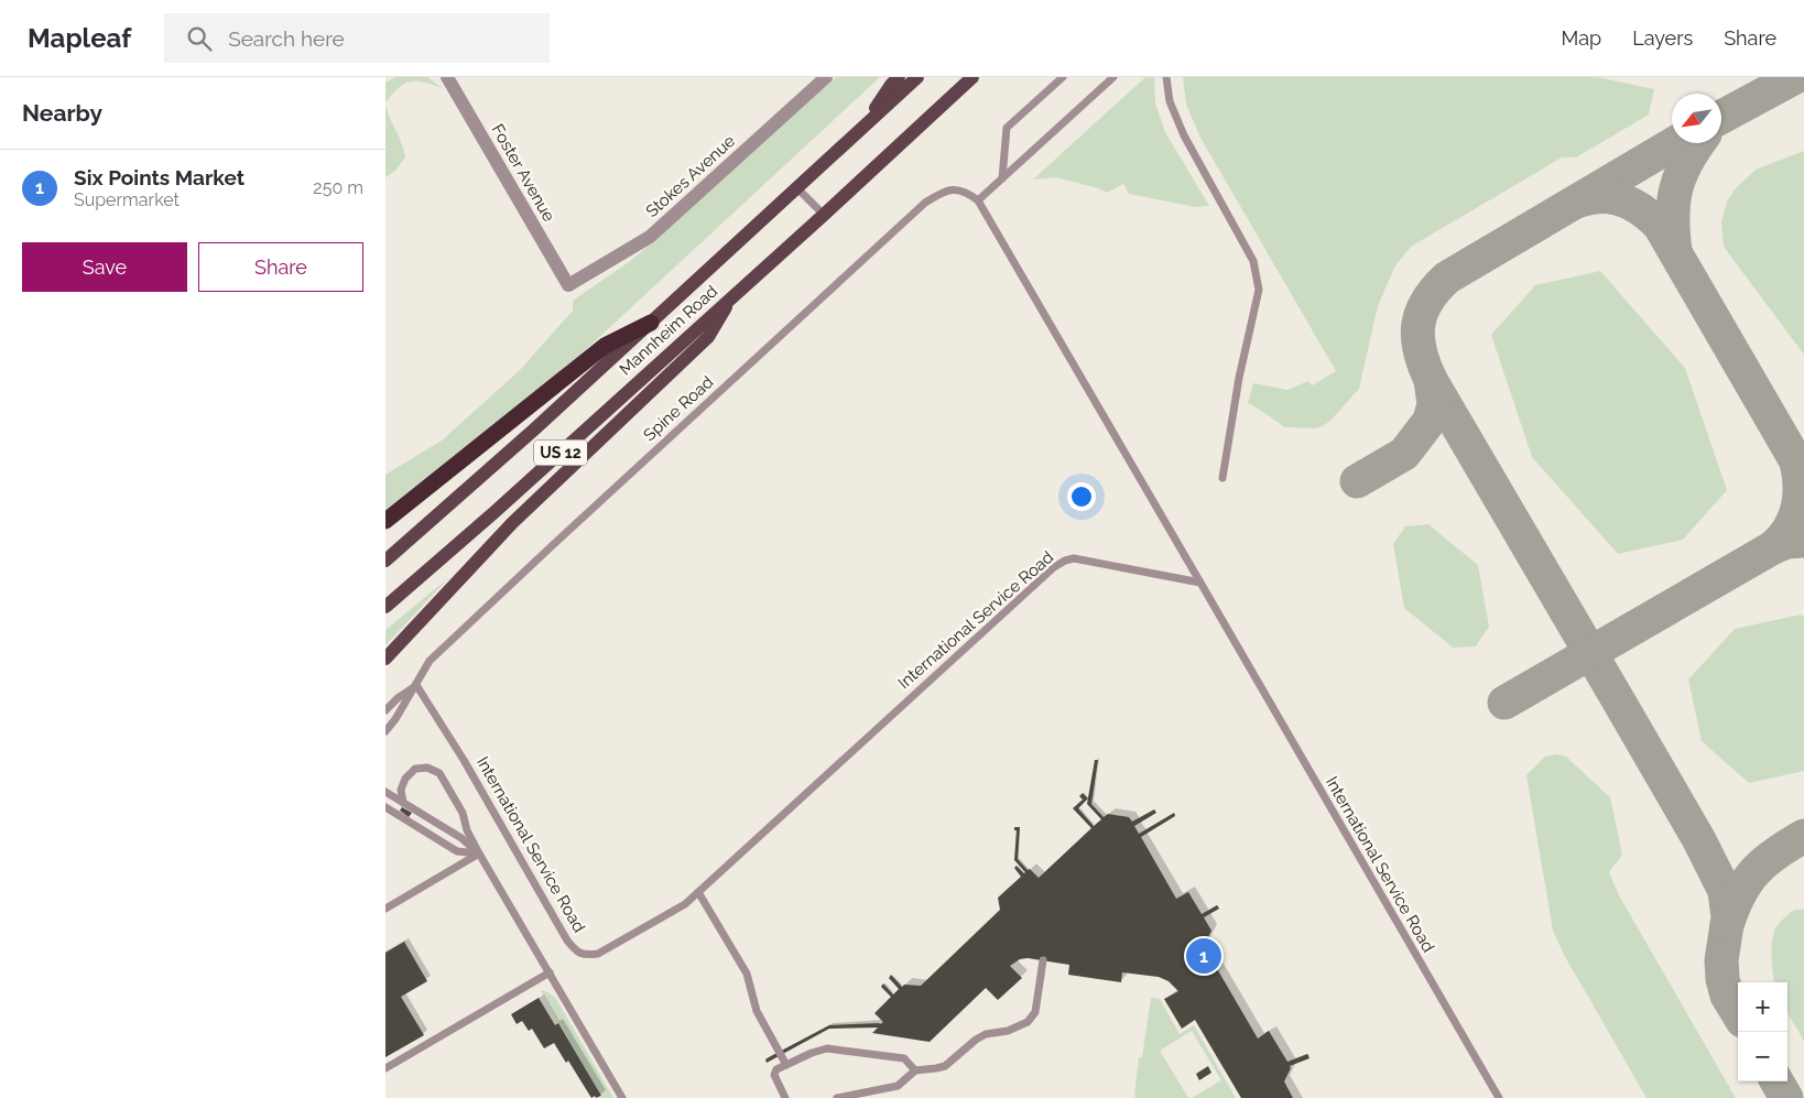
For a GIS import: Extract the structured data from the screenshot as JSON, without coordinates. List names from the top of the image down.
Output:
{
  "streets": {
    "main road": ["Mannheim Road", "US 12"],
    "street": ["Foster Avenue", "Stokes Avenue"],
    "lane": ["Spine Road", "International Service Road"]
  },
  "crossings": [
    ["Foster Avenue", "Stokes Avenue"],
    ["Spine Road", "International Service Road"]
  ],
  "north": "bottom left",
  "page": {
    "header": "Mapleaf",
    "search": "Search here",
    "nav": ["Map", "Layers", "Share"],
    "heading": "Nearby",
    "list": [
      {
        "mark": "1",
        "name": "Six Points Market",
        "note": "Supermarket",
        "value": "250 m"
      }
    ],
    "buttons": ["Save", "Share"],
    "pins": "1",
    "map_buttons": ["+", "−"]
  }
}
